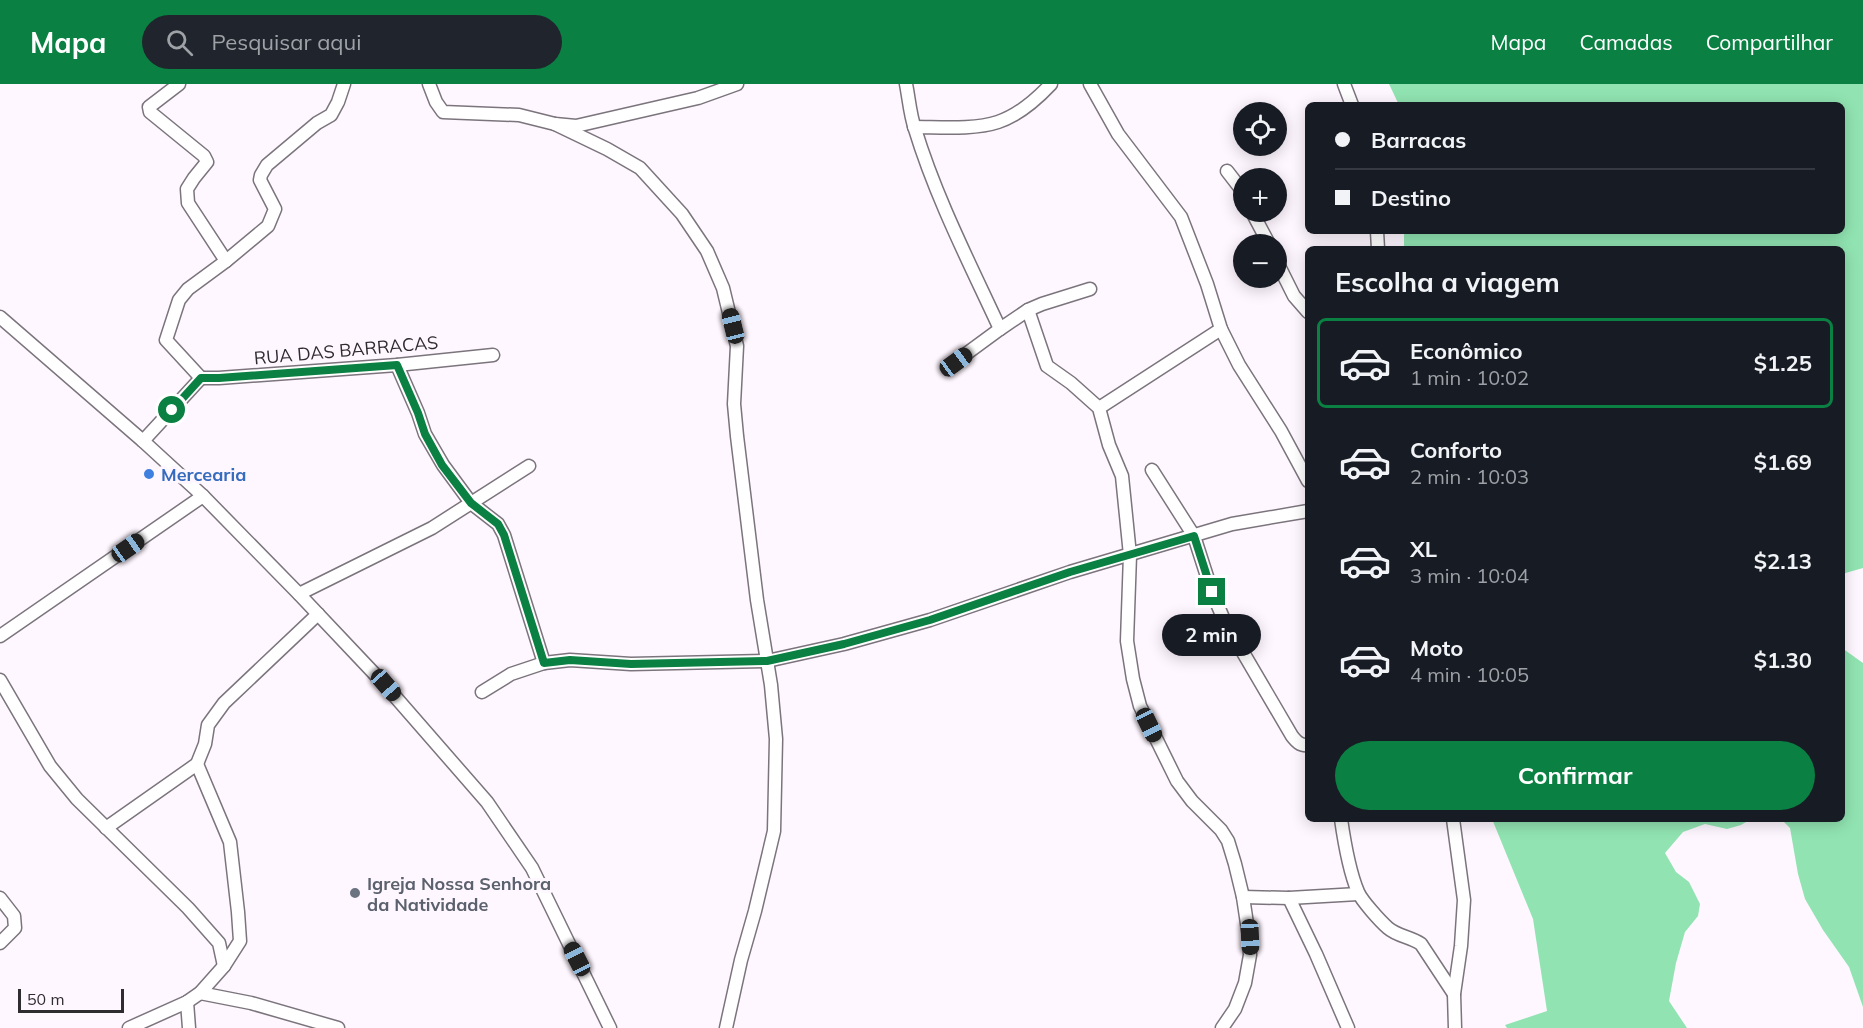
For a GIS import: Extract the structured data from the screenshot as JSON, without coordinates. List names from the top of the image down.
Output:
{
  "streets": {
    "street": ["RUA DAS BARRACAS"]
  },
  "places": ["Mercearia", "Igreja Nossa Senhora da Natividade"],
  "scale_bar": "50 m",
  "page": {
    "header": "Mapa",
    "search": "Pesquisar aqui",
    "nav": ["Mapa", "Camadas", "Compartilhar"],
    "map_buttons": ["+", "−"],
    "banner": ["Barracas", "Destino"],
    "heading": "Escolha a viagem",
    "list": [
      {
        "name": "Econômico",
        "note": "1 min · 10:02",
        "value": "$1.25"
      },
      {
        "name": "Conforto",
        "note": "2 min · 10:03",
        "value": "$1.69"
      },
      {
        "name": "XL",
        "note": "3 min · 10:04",
        "value": "$2.13"
      },
      {
        "name": "Moto",
        "note": "4 min · 10:05",
        "value": "$1.30"
      }
    ],
    "bubble": "2 min",
    "buttons": "Confirmar",
    "scale": "50 m"
  }
}
